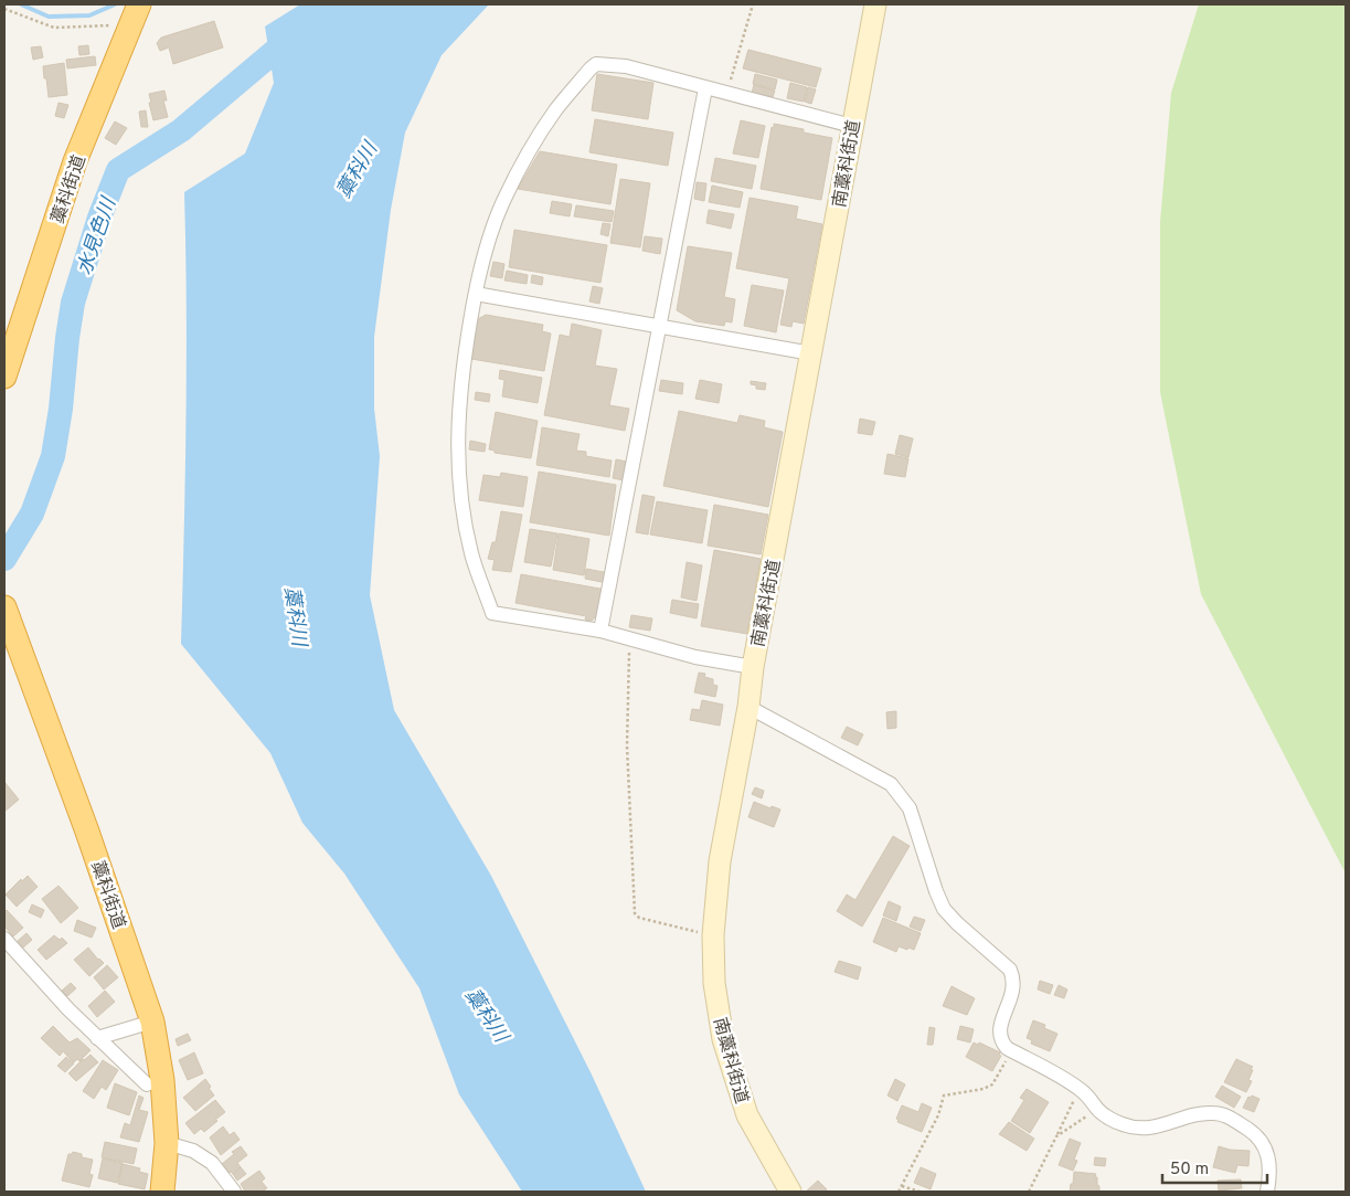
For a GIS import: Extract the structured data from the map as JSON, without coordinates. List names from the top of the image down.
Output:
{
  "streets": {
    "highway": ["藁科街道"],
    "main road": ["南藁科街道"]
  },
  "water": ["藁科川", "水見色川"],
  "scale_bar": "50 m"
}
